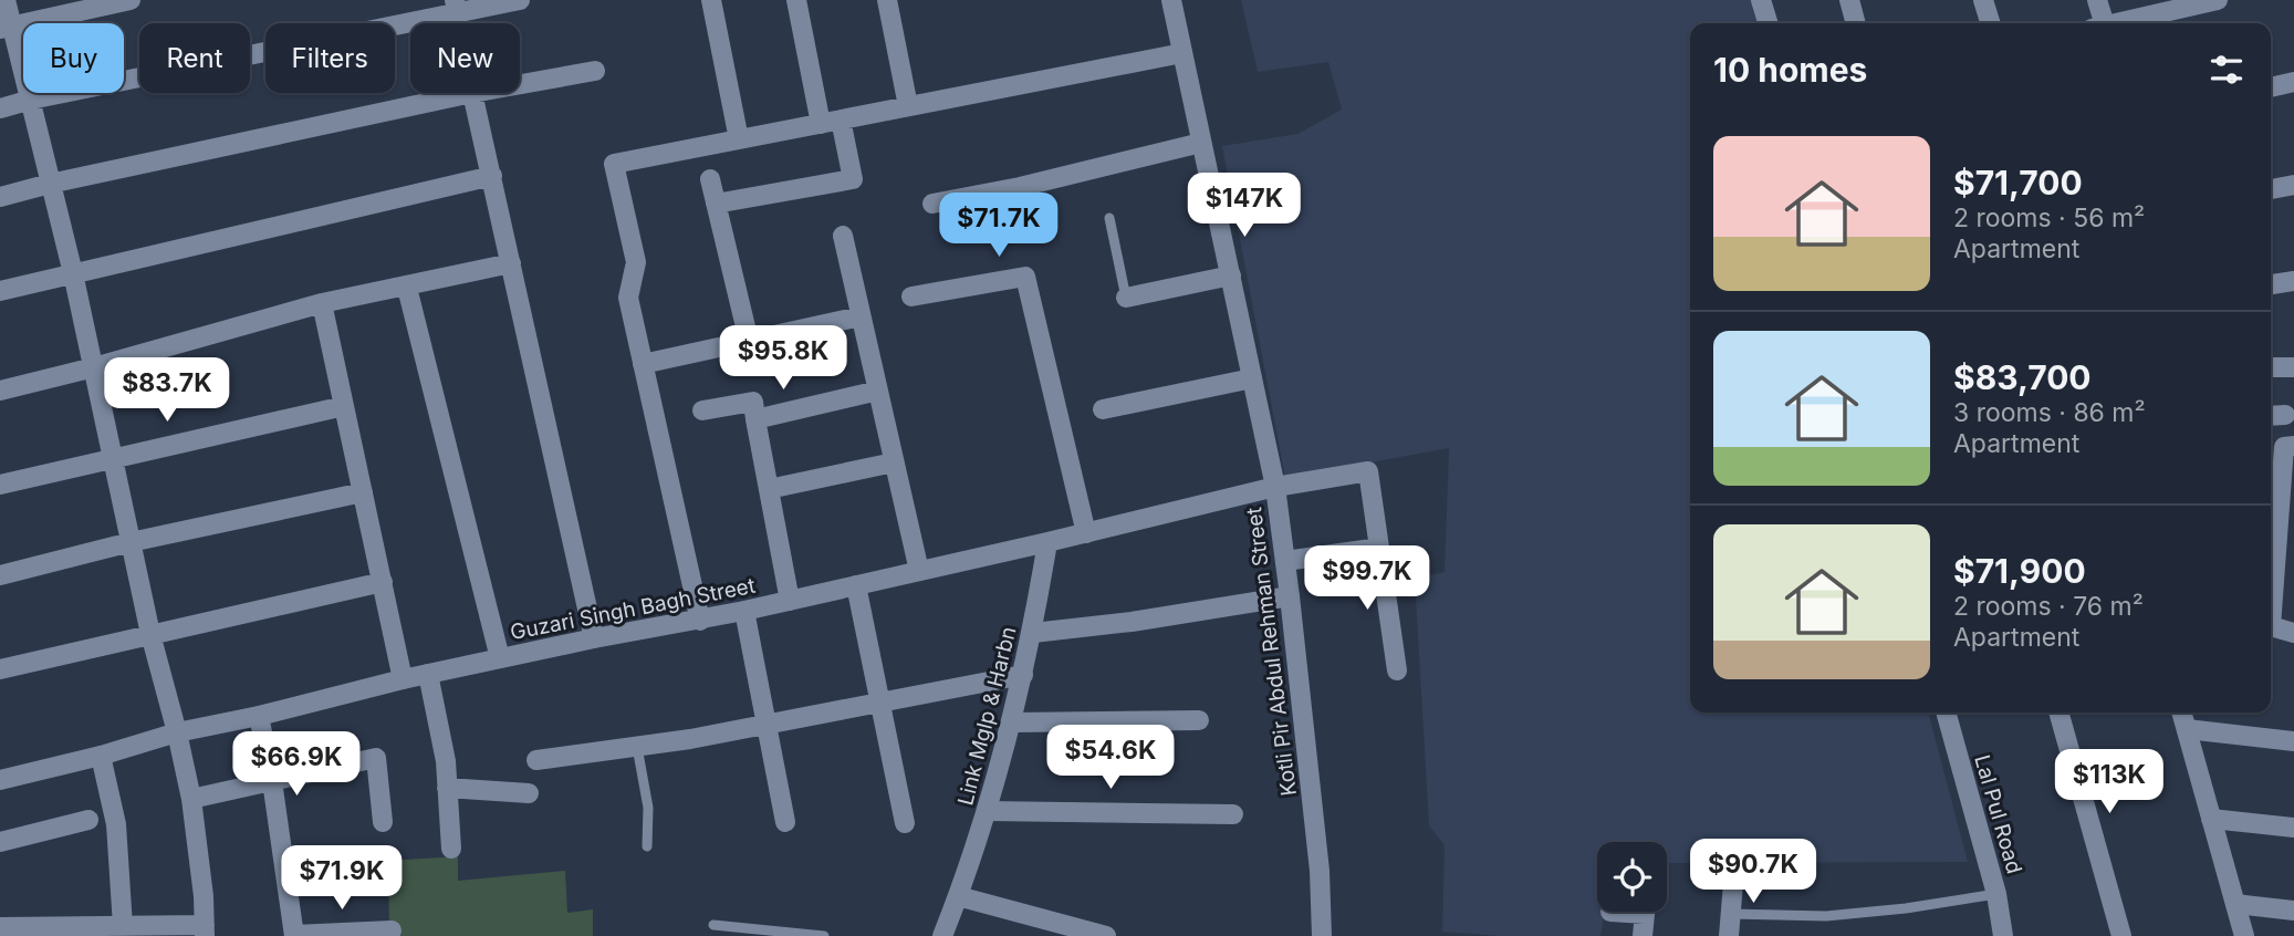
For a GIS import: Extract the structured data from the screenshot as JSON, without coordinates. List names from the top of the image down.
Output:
{
  "streets": {
    "street": [
      "Guzari Singh Bagh Street",
      "Kotli Pir Abdul Rehman Street",
      "Link Mglp & Harbn",
      "Lal Pul Road"
    ]
  },
  "crossings": [
    ["Guzari Singh Bagh Street", "Kotli Pir Abdul Rehman Street"],
    ["Guzari Singh Bagh Street", "Link Mglp & Harbn"]
  ],
  "page": {
    "chip": [
      "Buy",
      "Rent",
      "Filters",
      "New"
    ],
    "heading": "10 homes",
    "list": [
      {
        "name": "$71,700",
        "note": "2 rooms · 56 m² · Apartment"
      },
      {
        "name": "$83,700",
        "note": "3 rooms · 86 m² · Apartment"
      },
      {
        "name": "$71,900",
        "note": "2 rooms · 76 m² · Apartment"
      }
    ],
    "price": [
      "$147K",
      "$71.7K",
      "$95.8K",
      "$83.7K",
      "$99.7K",
      "$54.6K",
      "$66.9K",
      "$113K",
      "$90.7K",
      "$71.9K"
    ]
  }
}
